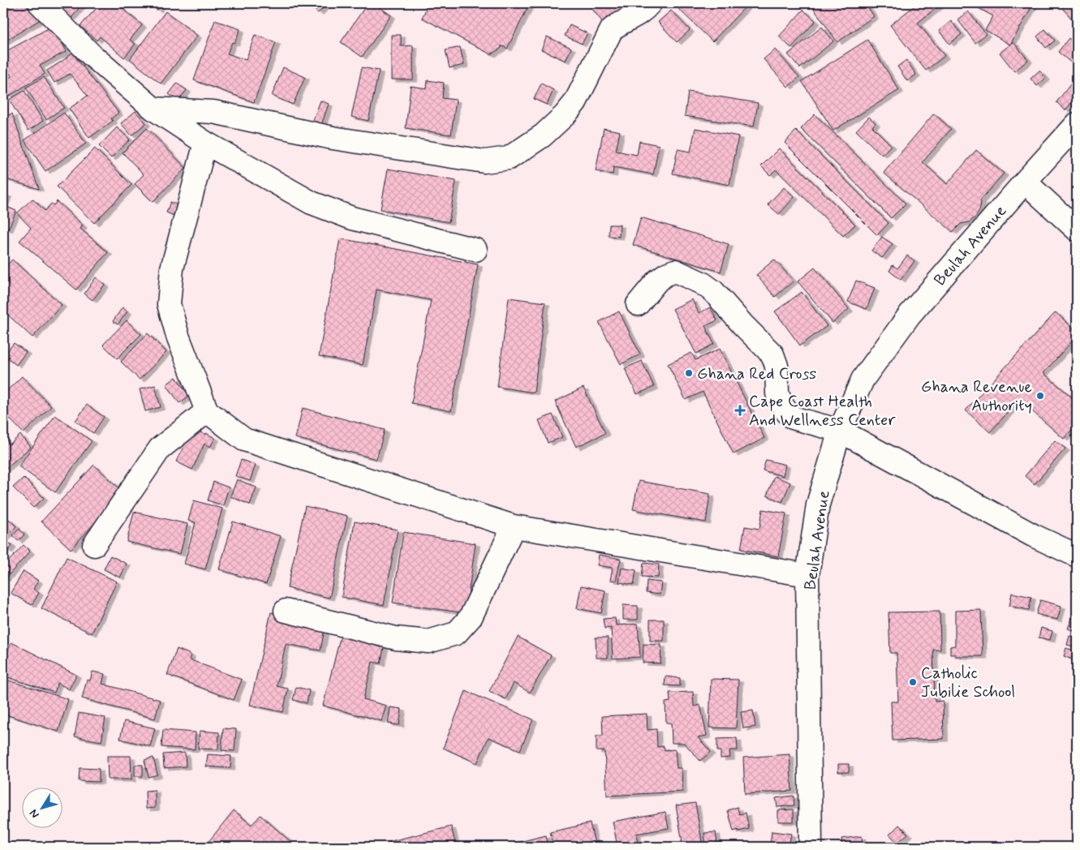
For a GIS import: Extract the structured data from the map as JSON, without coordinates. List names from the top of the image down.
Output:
{
  "streets": {
    "street": ["Beulah Avenue"]
  },
  "places": {
    "other": ["Ghana Red Cross", "Ghana Revenue Authority", "Catholic Jubilie School"],
    "health": ["Cape Coast Health And Wellness Center"]
  },
  "north": "bottom left"
}
